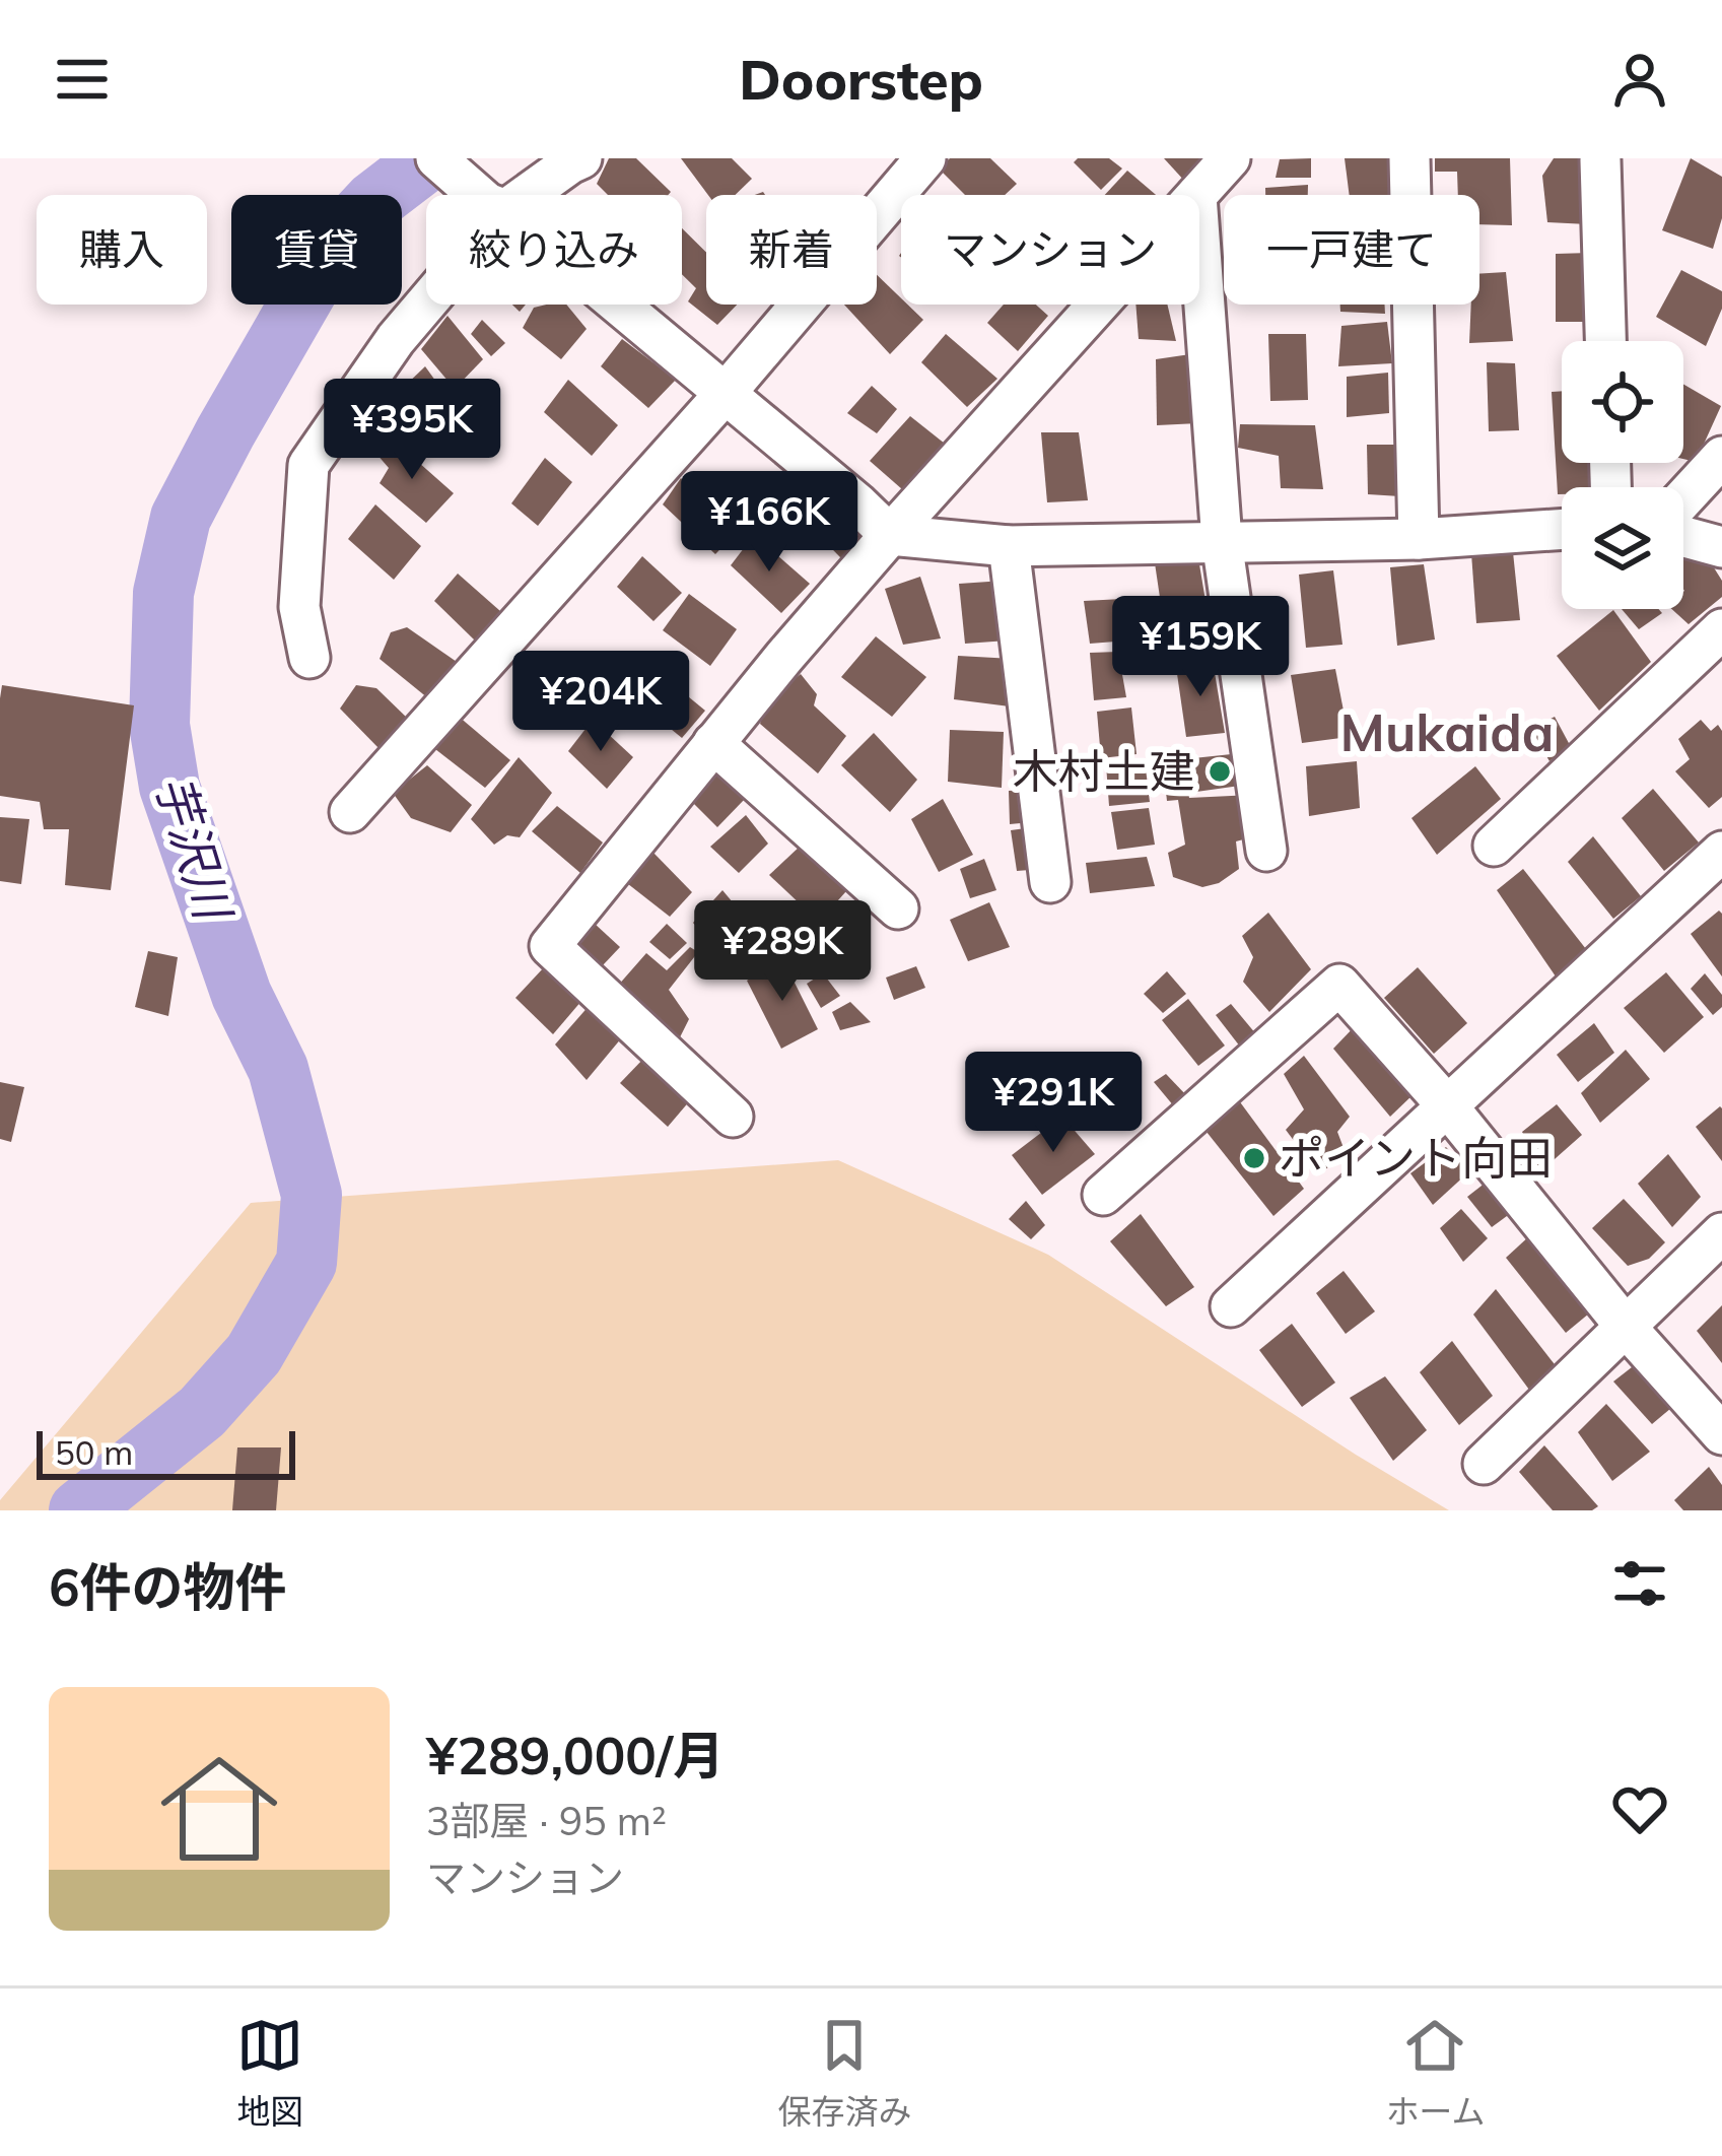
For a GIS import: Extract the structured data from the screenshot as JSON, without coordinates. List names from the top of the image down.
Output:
{
  "districts": ["Mukaida"],
  "water": ["芋沢川"],
  "places": ["木村土建", "ポイント向田"],
  "scale_bar": "50 m",
  "page": {
    "header": "Doorstep",
    "chip": [
      "購入",
      "賃貸",
      "絞り込み",
      "新着",
      "マンション",
      "一戸建て"
    ],
    "price": [
      "¥395K",
      "¥166K",
      "¥159K",
      "¥204K",
      "¥289K",
      "¥291K"
    ],
    "scale": "50 m",
    "heading": "6件の物件",
    "list": [
      {
        "name": "¥289,000/月",
        "note": "3部屋 · 95 m² · マンション"
      }
    ],
    "tabs": ["地図", "保存済み", "ホーム"]
  }
}
